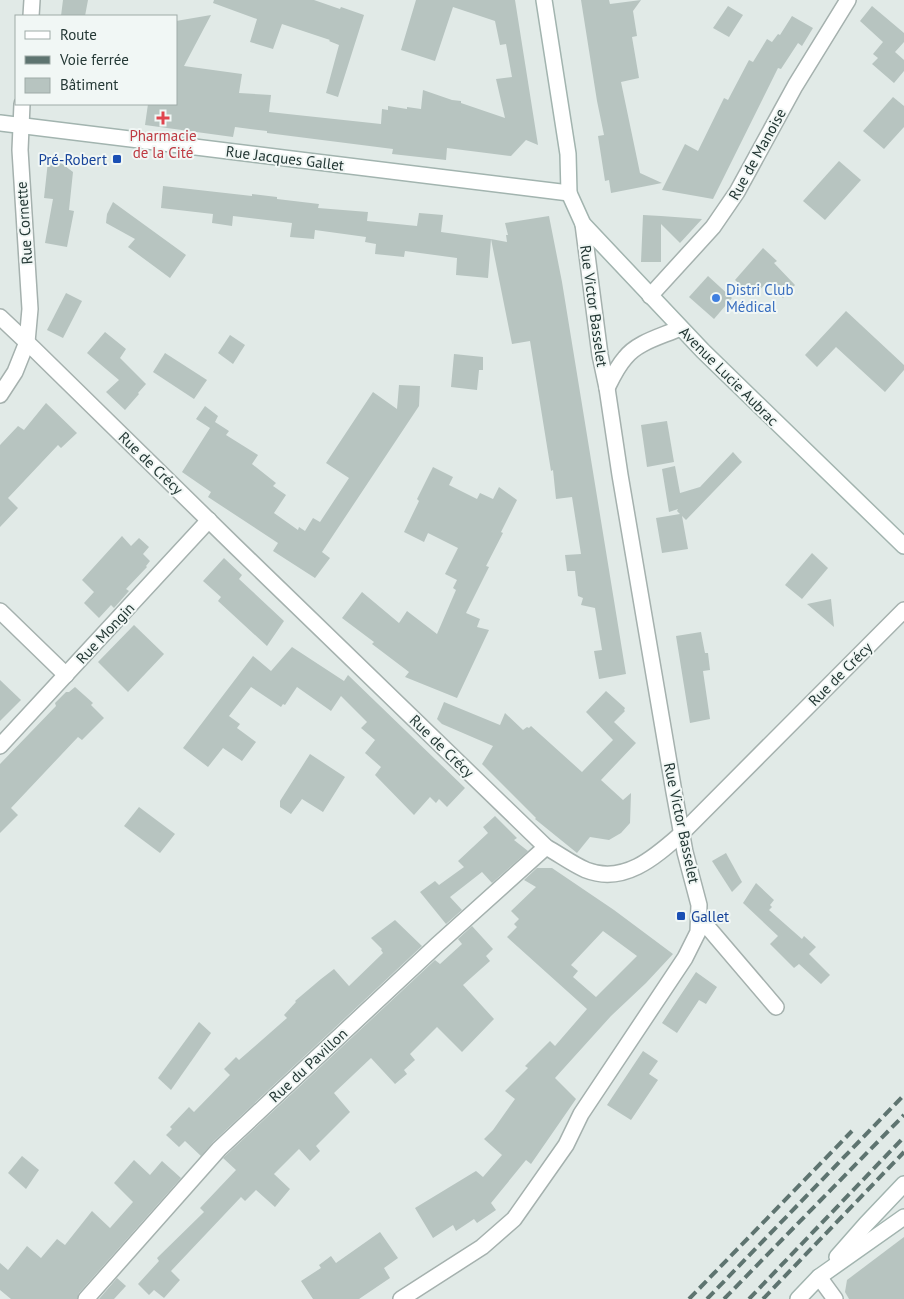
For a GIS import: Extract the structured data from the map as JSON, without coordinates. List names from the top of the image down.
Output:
{
  "streets": {
    "street": [
      "Rue de Manoise",
      "Rue Jacques Gallet",
      "Rue Cornette",
      "Rue Victor Basselet",
      "Avenue Lucie Aubrac",
      "Rue de Crécy",
      "Rue Mongin",
      "Rue du Pavillon"
    ]
  },
  "crossings": [
    ["Rue de Manoise", "Avenue Lucie Aubrac"],
    ["Rue Jacques Gallet", "Rue Cornette"],
    ["Rue Jacques Gallet", "Avenue Lucie Aubrac"],
    ["Rue Cornette", "Rue de Crécy"],
    ["Rue Victor Basselet", "Avenue Lucie Aubrac"],
    ["Rue Victor Basselet", "Rue de Crécy"],
    ["Rue de Crécy", "Rue Mongin"],
    ["Rue de Crécy", "Rue du Pavillon"]
  ],
  "places": {
    "health": ["Pharmacie de la Cité"],
    "transit": ["Pré-Robert", "Gallet"],
    "other": ["Distri Club Médical"]
  },
  "legend": ["Route", "Voie ferrée", "Bâtiment"]
}
